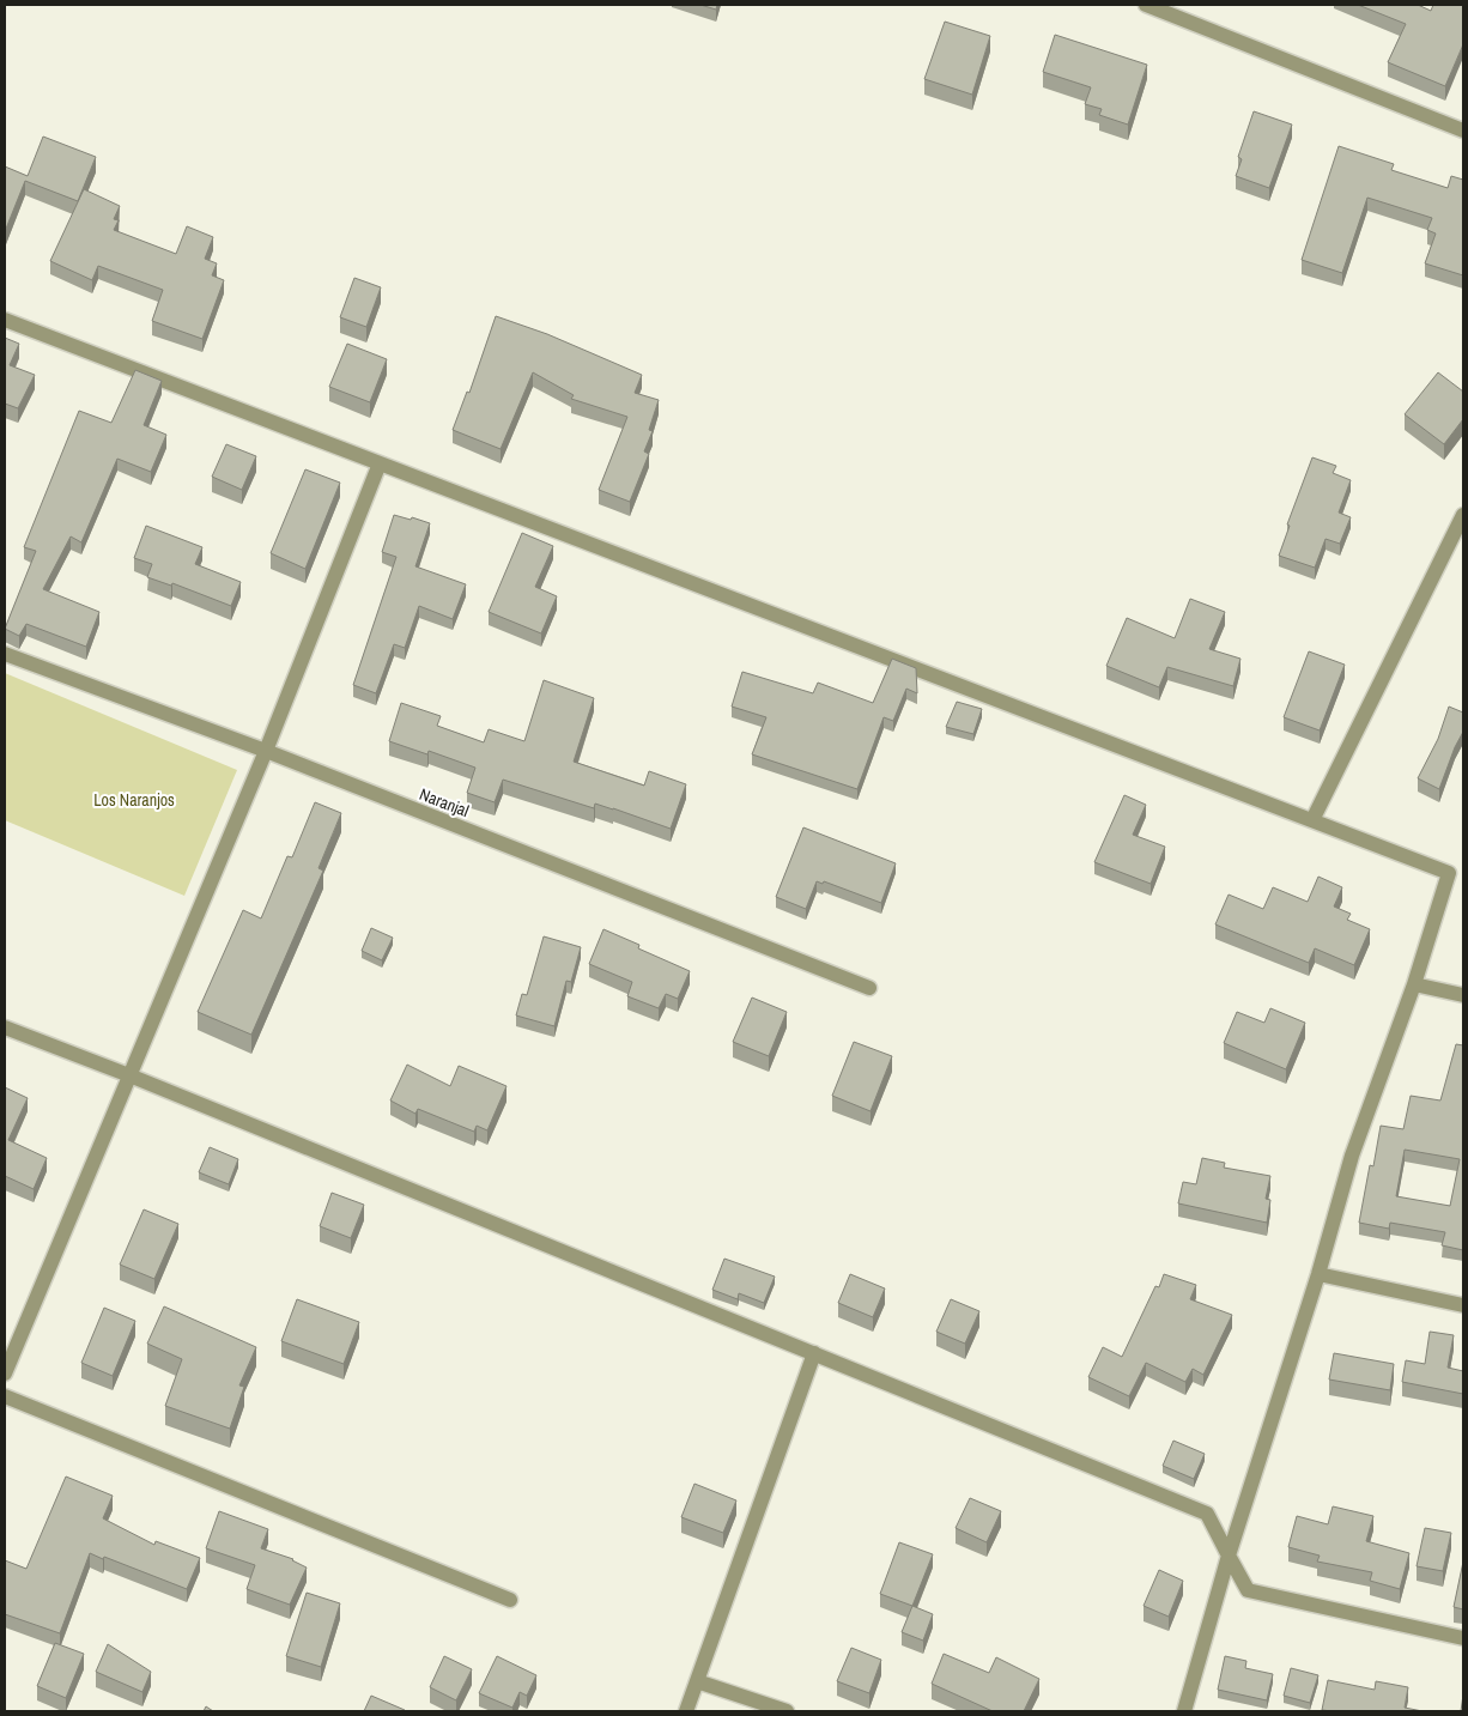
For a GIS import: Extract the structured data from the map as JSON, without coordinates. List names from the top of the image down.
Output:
{
  "streets": {
    "street": ["Naranjal"]
  },
  "parks": ["Los Naranjos"]
}
